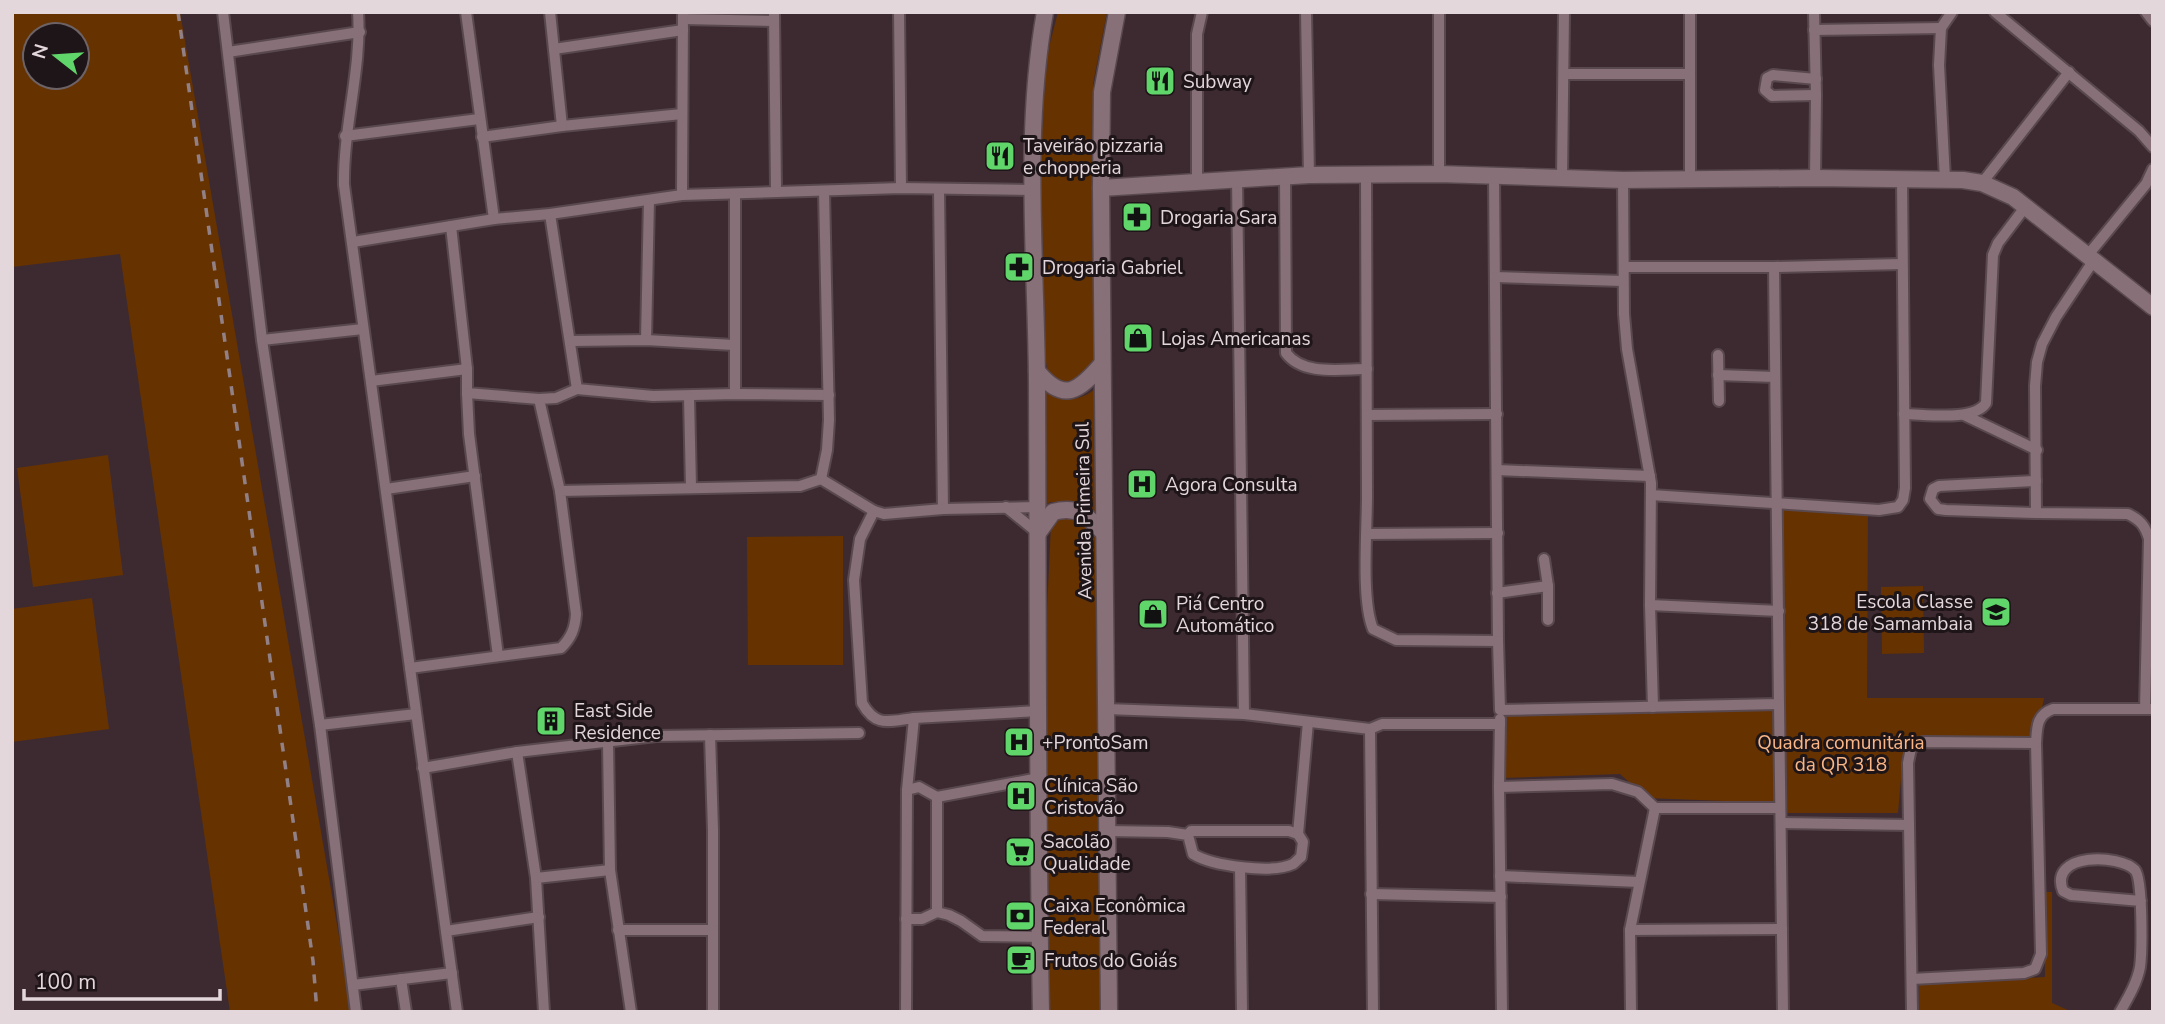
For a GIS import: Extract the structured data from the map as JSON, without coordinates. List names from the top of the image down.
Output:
{
  "streets": {
    "main road": ["Avenida Primeira Sul"]
  },
  "parks": ["Quadra comunitária da QR 318"],
  "places": {
    "restaurant": ["Subway", "Taveirão pizzaria e chopperia"],
    "pharmacy": ["Drogaria Sara", "Drogaria Gabriel"],
    "shop": ["Lojas Americanas", "Piá Centro Automático"],
    "hospital": ["Agora Consulta", "+ProntoSam", "Clínica São Cristovão"],
    "school or university": ["Escola Classe 318 de Samambaia"],
    "building": ["East Side Residence"],
    "supermarket": ["Sacolão Qualidade"],
    "bank": ["Caixa Econômica Federal"],
    "cafe": ["Frutos do Goiás"]
  },
  "scale_bar": "100 m",
  "north": "left"
}
